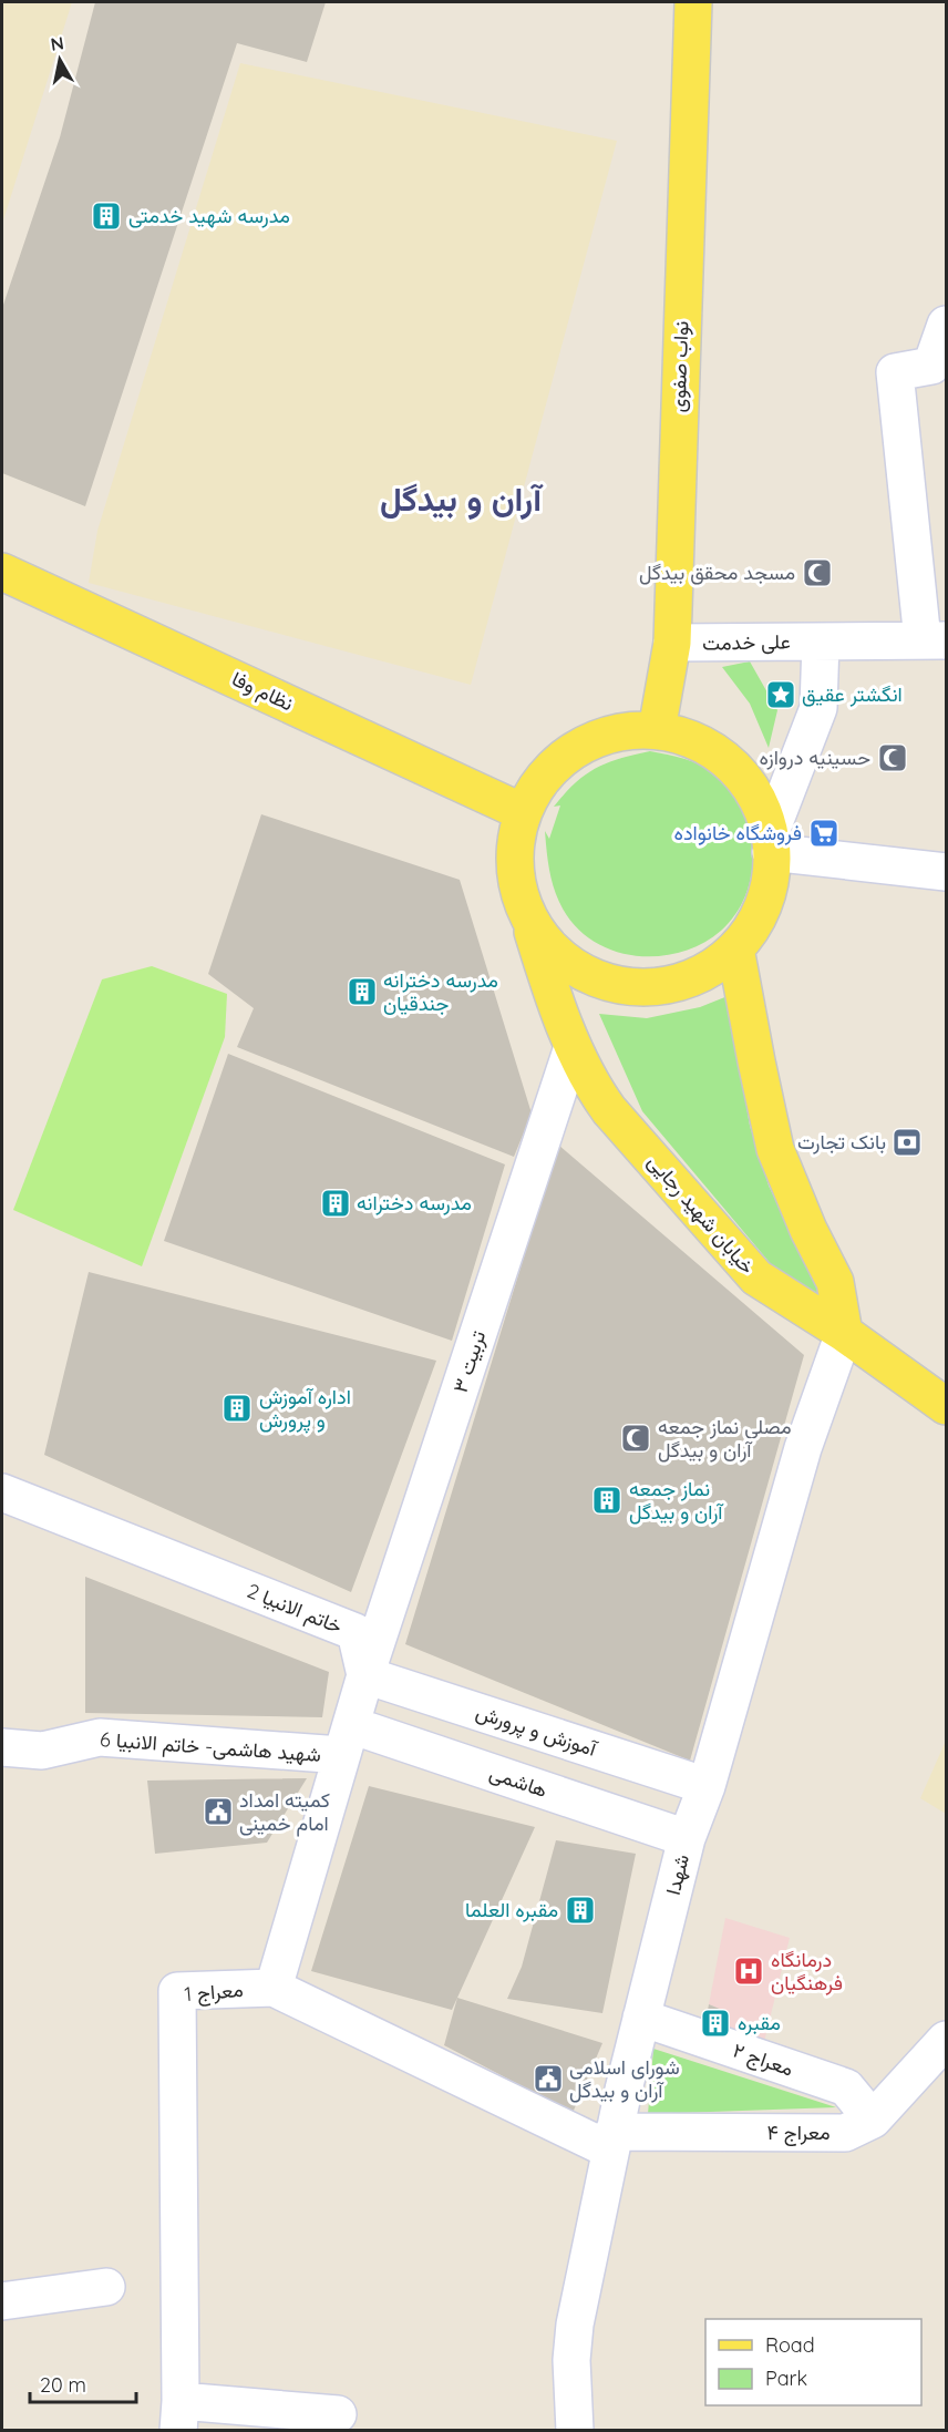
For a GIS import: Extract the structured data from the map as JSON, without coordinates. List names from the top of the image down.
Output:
{
  "streets": {
    "main road": ["نواب صفوی", "نظام وفا", "خیابان شهید رجایی"],
    "street": [
      "علی خدمت",
      "تربیت ۳",
      "خاتم الانبیا 2",
      "آموزش و پرورش",
      "شهید هاشمی- خاتم الانبیا 6",
      "هاشمی",
      "شهدا",
      "معراج 1",
      "معراج ۲",
      "معراج ۴"
    ]
  },
  "crossings": [
    ["نواب صفوی", "علی خدمت"],
    ["نواب صفوی", "خیابان شهید رجایی"],
    ["علی خدمت", "خیابان شهید رجایی"],
    ["نظام وفا", "خیابان شهید رجایی"],
    ["خیابان شهید رجایی", "تربیت ۳"],
    ["خیابان شهید رجایی", "شهدا"],
    ["تربیت ۳", "خاتم الانبیا 2"],
    ["تربیت ۳", "آموزش و پرورش"],
    ["خاتم الانبیا 2", "آموزش و پرورش"],
    ["خاتم الانبیا 2", "شهید هاشمی- خاتم الانبیا 6"],
    ["خاتم الانبیا 2", "هاشمی"],
    ["خاتم الانبیا 2", "معراج 1"],
    ["آموزش و پرورش", "شهدا"],
    ["شهید هاشمی- خاتم الانبیا 6", "هاشمی"],
    ["هاشمی", "شهدا"],
    ["شهدا", "معراج 1"],
    ["شهدا", "معراج ۲"],
    ["شهدا", "معراج ۴"],
    ["معراج 1", "معراج ۴"],
    ["معراج ۲", "معراج ۴"]
  ],
  "districts": ["آران و بیدگل"],
  "places": {
    "building": [
      "مدرسه شهید خدمتی",
      "مدرسه دخترانه جندقیان",
      "مدرسه دخترانه",
      "اداره آموزش و پرورش",
      "نماز جمعه آران و بیدگل",
      "مقبره العلما",
      "مقبره"
    ],
    "mosque": ["مسجد محقق بیدگل", "حسینیه دروازه", "مصلی نماز جمعه آران و بیدگل"],
    "place": ["انگشتر عقیق"],
    "supermarket": ["فروشگاه خانواده"],
    "bank": ["بانک تجارت"],
    "public building": ["کمیته امداد امام خمینی", "شورای اسلامی آران و بیدگل"],
    "hospital": ["درمانگاه فرهنگیان"]
  },
  "legend": ["Road", "Park"],
  "scale_bar": "20 m",
  "north": "top"
}
